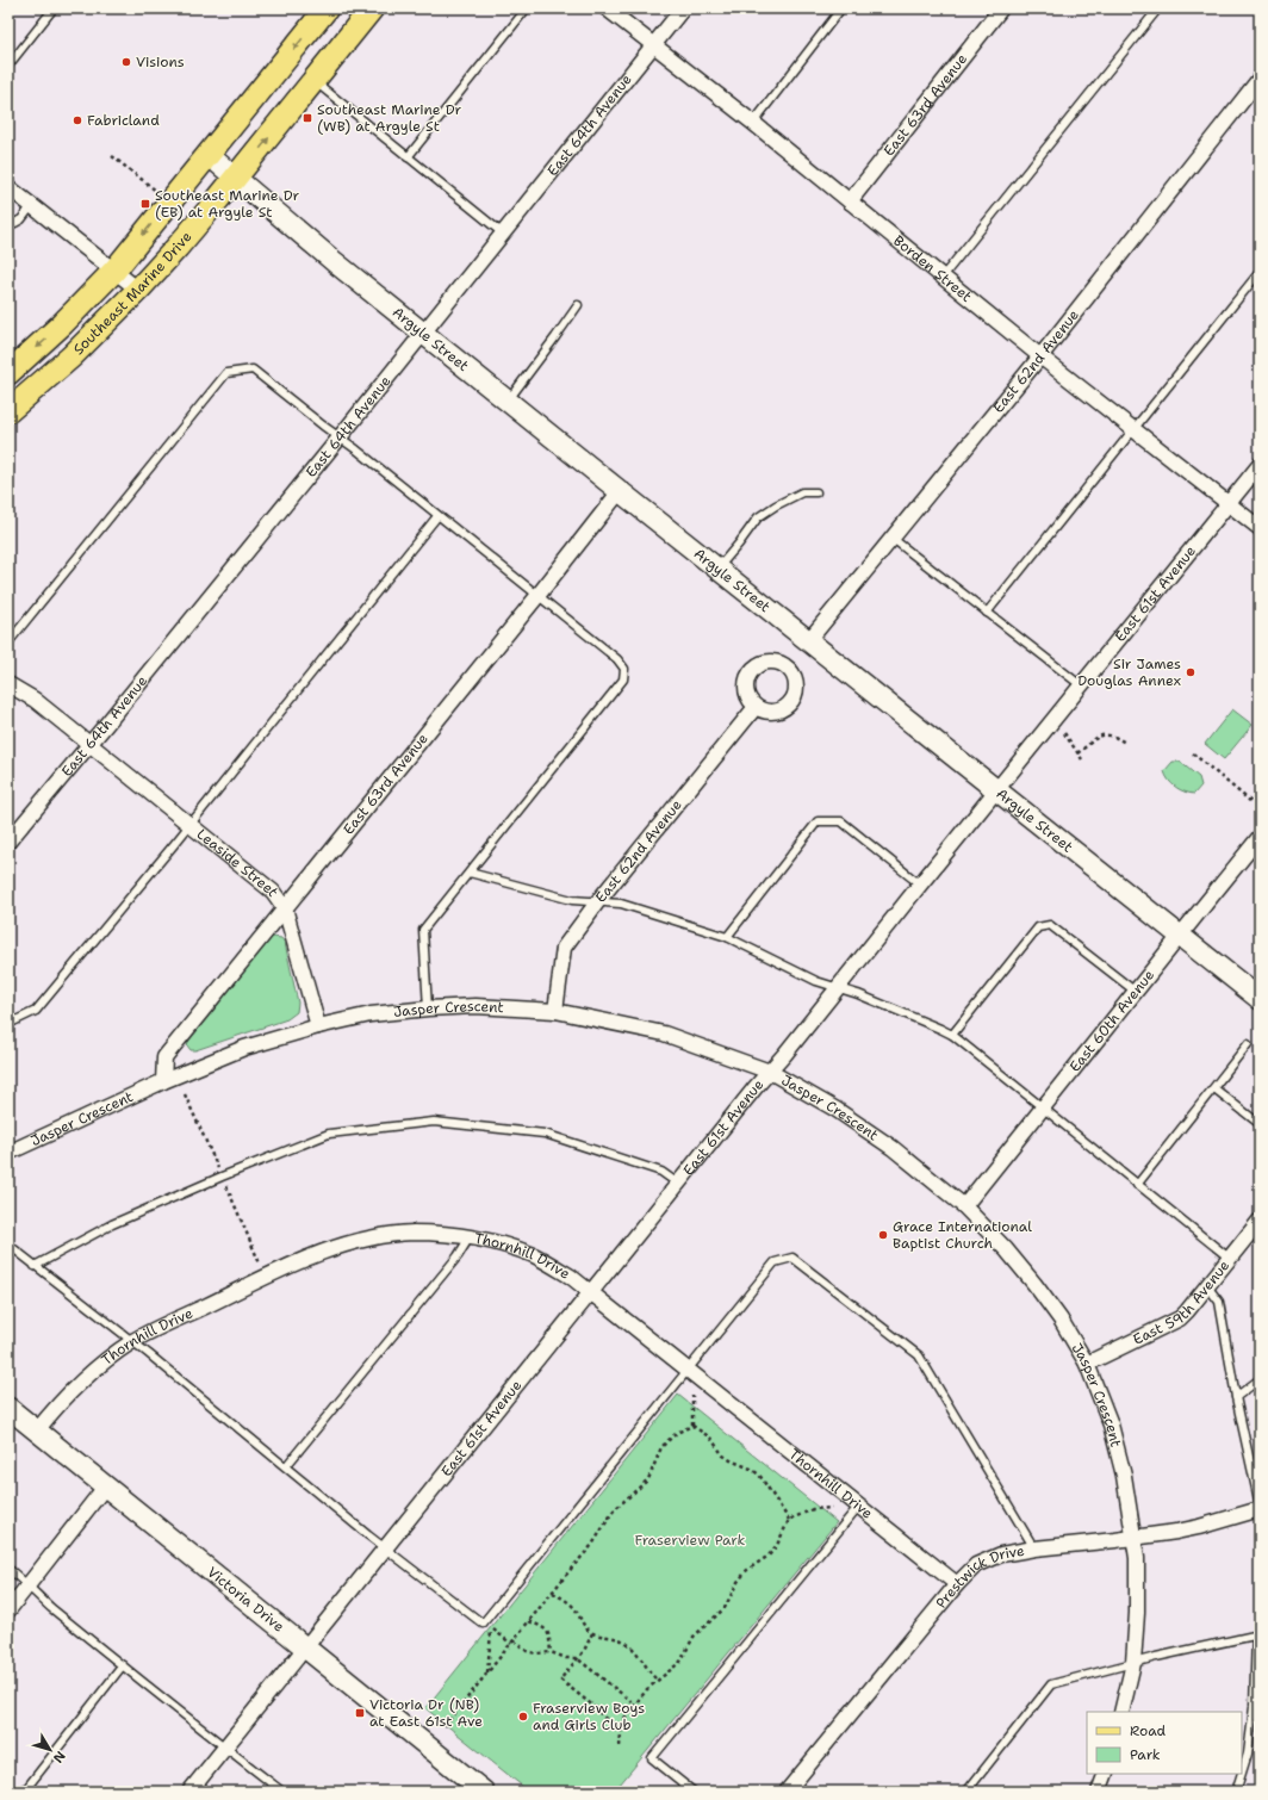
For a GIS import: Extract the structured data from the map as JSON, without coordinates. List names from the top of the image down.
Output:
{
  "streets": {
    "main road": ["Southeast Marine Drive"],
    "street": [
      "East 63rd Avenue",
      "East 64th Avenue",
      "Borden Street",
      "Argyle Street",
      "East 62nd Avenue",
      "East 61st Avenue",
      "Leaside Street",
      "Jasper Crescent",
      "East 60th Avenue",
      "Thornhill Drive",
      "East 59th Avenue",
      "Prestwick Drive",
      "Victoria Drive"
    ]
  },
  "crossings": [
    ["East 63rd Avenue", "Borden Street"],
    ["East 63rd Avenue", "Argyle Street"],
    ["East 63rd Avenue", "Leaside Street"],
    ["East 63rd Avenue", "Jasper Crescent"],
    ["East 64th Avenue", "Borden Street"],
    ["East 64th Avenue", "Argyle Street"],
    ["East 64th Avenue", "Leaside Street"],
    ["Borden Street", "East 62nd Avenue"],
    ["Borden Street", "East 61st Avenue"],
    ["Southeast Marine Drive", "Argyle Street"],
    ["Argyle Street", "East 62nd Avenue"],
    ["Argyle Street", "East 61st Avenue"],
    ["Argyle Street", "East 60th Avenue"],
    ["East 62nd Avenue", "Jasper Crescent"],
    ["East 61st Avenue", "Jasper Crescent"],
    ["East 61st Avenue", "Thornhill Drive"],
    ["East 61st Avenue", "Victoria Drive"],
    ["Leaside Street", "Jasper Crescent"],
    ["Jasper Crescent", "East 60th Avenue"],
    ["Jasper Crescent", "East 59th Avenue"],
    ["Jasper Crescent", "Prestwick Drive"],
    ["Thornhill Drive", "Prestwick Drive"],
    ["Thornhill Drive", "Victoria Drive"]
  ],
  "parks": ["Fraserview Park"],
  "places": {
    "other": [
      "Visions",
      "Fabricland",
      "Sir James Douglas Annex",
      "Grace International Baptist Church",
      "Fraserview Boys and Girls Club"
    ],
    "transit": ["Southeast Marine Dr (WB) at Argyle St", "Southeast Marine Dr (EB) at Argyle St", "Victoria Dr (NB) at East 61st Ave"]
  },
  "legend": ["Road", "Park"],
  "north": "bottom right"
}
